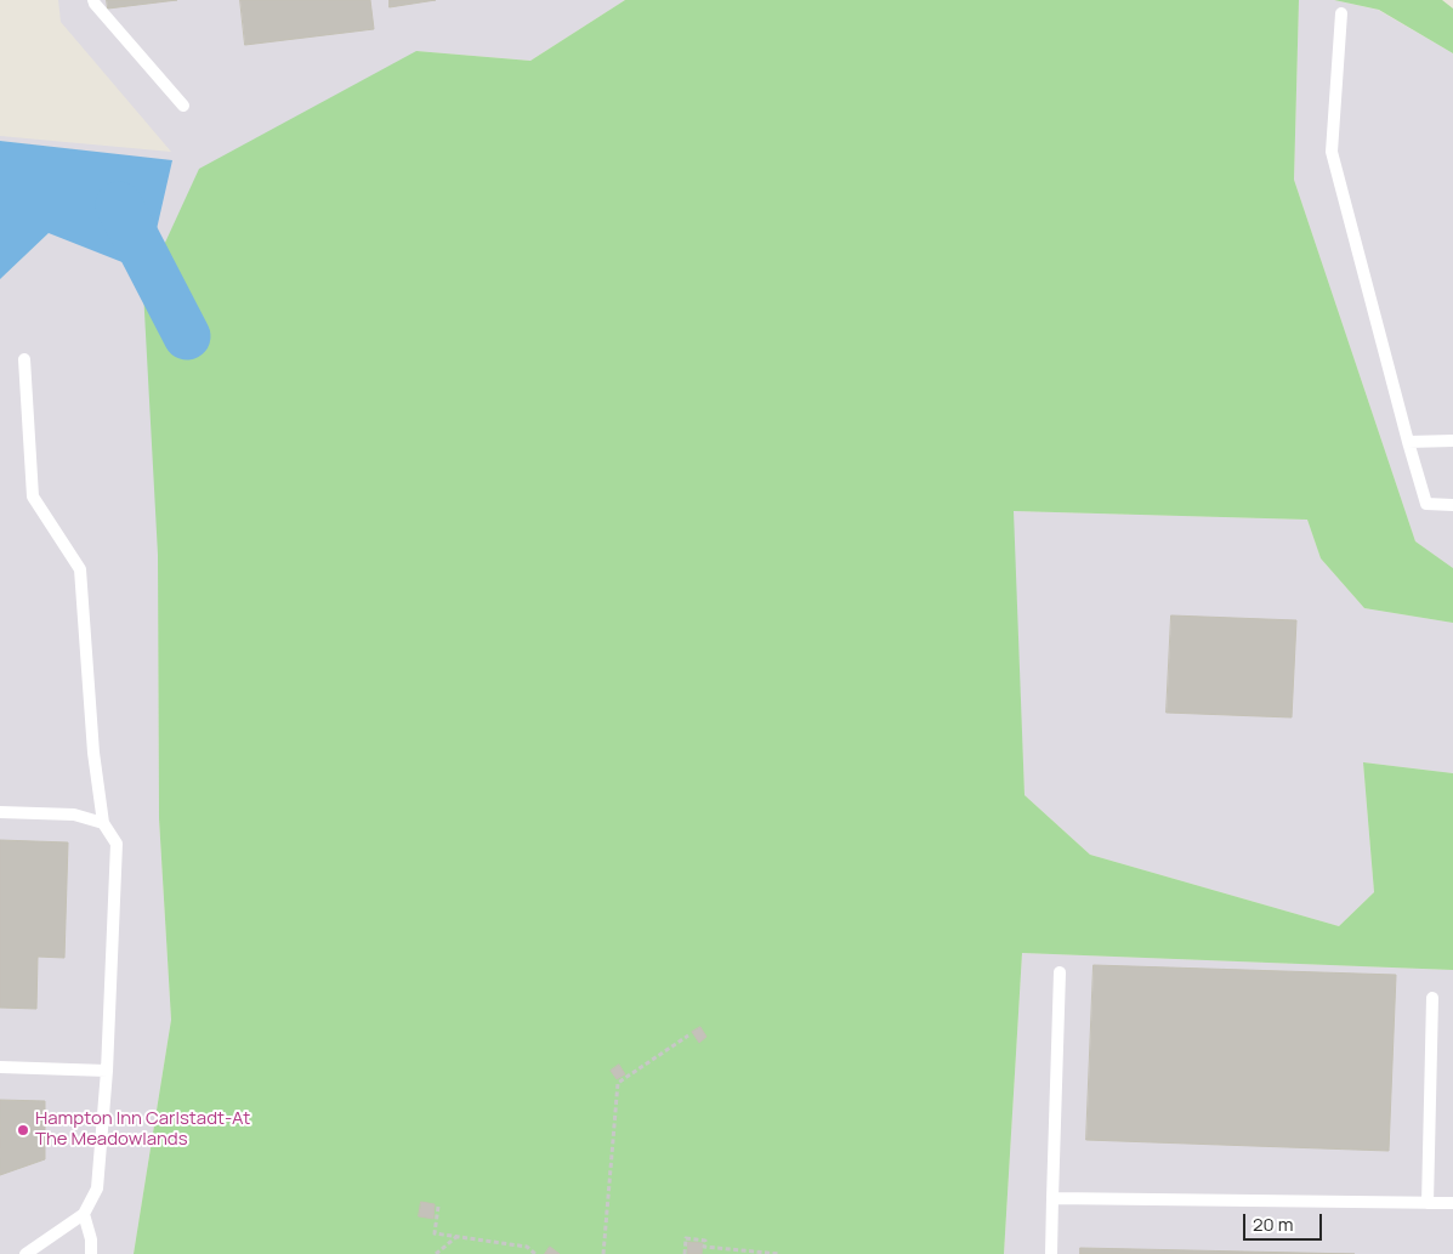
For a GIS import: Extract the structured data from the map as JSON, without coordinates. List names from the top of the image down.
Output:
{
  "places": ["Hampton Inn Carlstadt-At The Meadowlands"],
  "scale_bar": "20 m"
}
